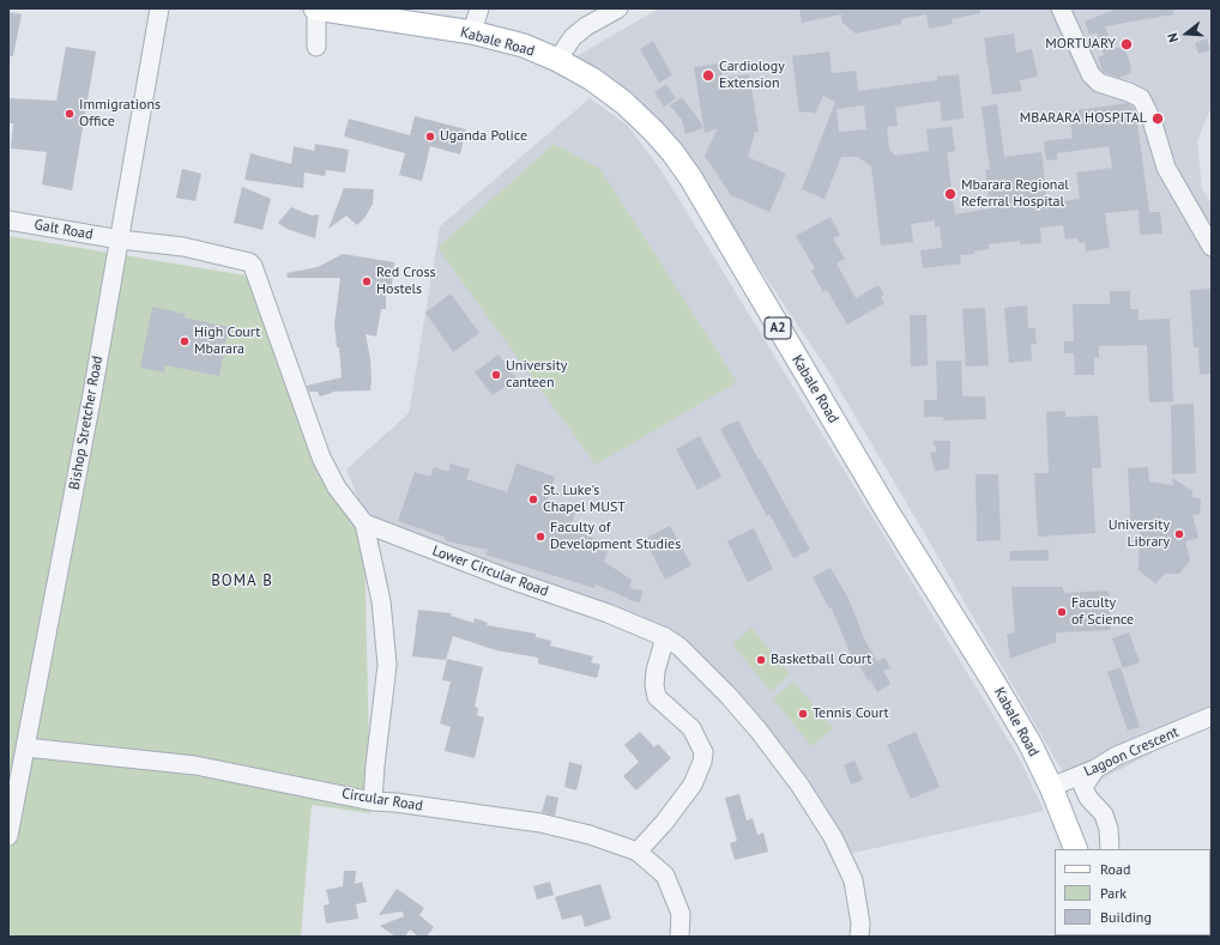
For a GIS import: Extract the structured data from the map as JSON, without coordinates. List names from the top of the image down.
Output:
{
  "streets": {
    "main road": ["Kabale Road", "A2"],
    "street": [
      "Galt Road",
      "Bishop Stretcher Road",
      "Lower Circular Road",
      "Lagoon Crescent",
      "Circular Road"
    ]
  },
  "crossings": [
    ["Kabale Road", "Lagoon Crescent"],
    ["Galt Road", "Bishop Stretcher Road"],
    ["Bishop Stretcher Road", "Circular Road"]
  ],
  "districts": ["BOMA B"],
  "places": [
    "MORTUARY",
    "Cardiology Extension",
    "Immigrations Office",
    "MBARARA HOSPITAL",
    "Uganda Police",
    "Mbarara Regional Referral Hospital",
    "Red Cross Hostels",
    "High Court Mbarara",
    "University canteen",
    "St. Luke's Chapel MUST",
    "University Library",
    "Faculty of Development Studies",
    "Faculty of Science",
    "Basketball Court",
    "Tennis Court"
  ],
  "legend": ["Road", "Park", "Building"],
  "north": "left"
}
